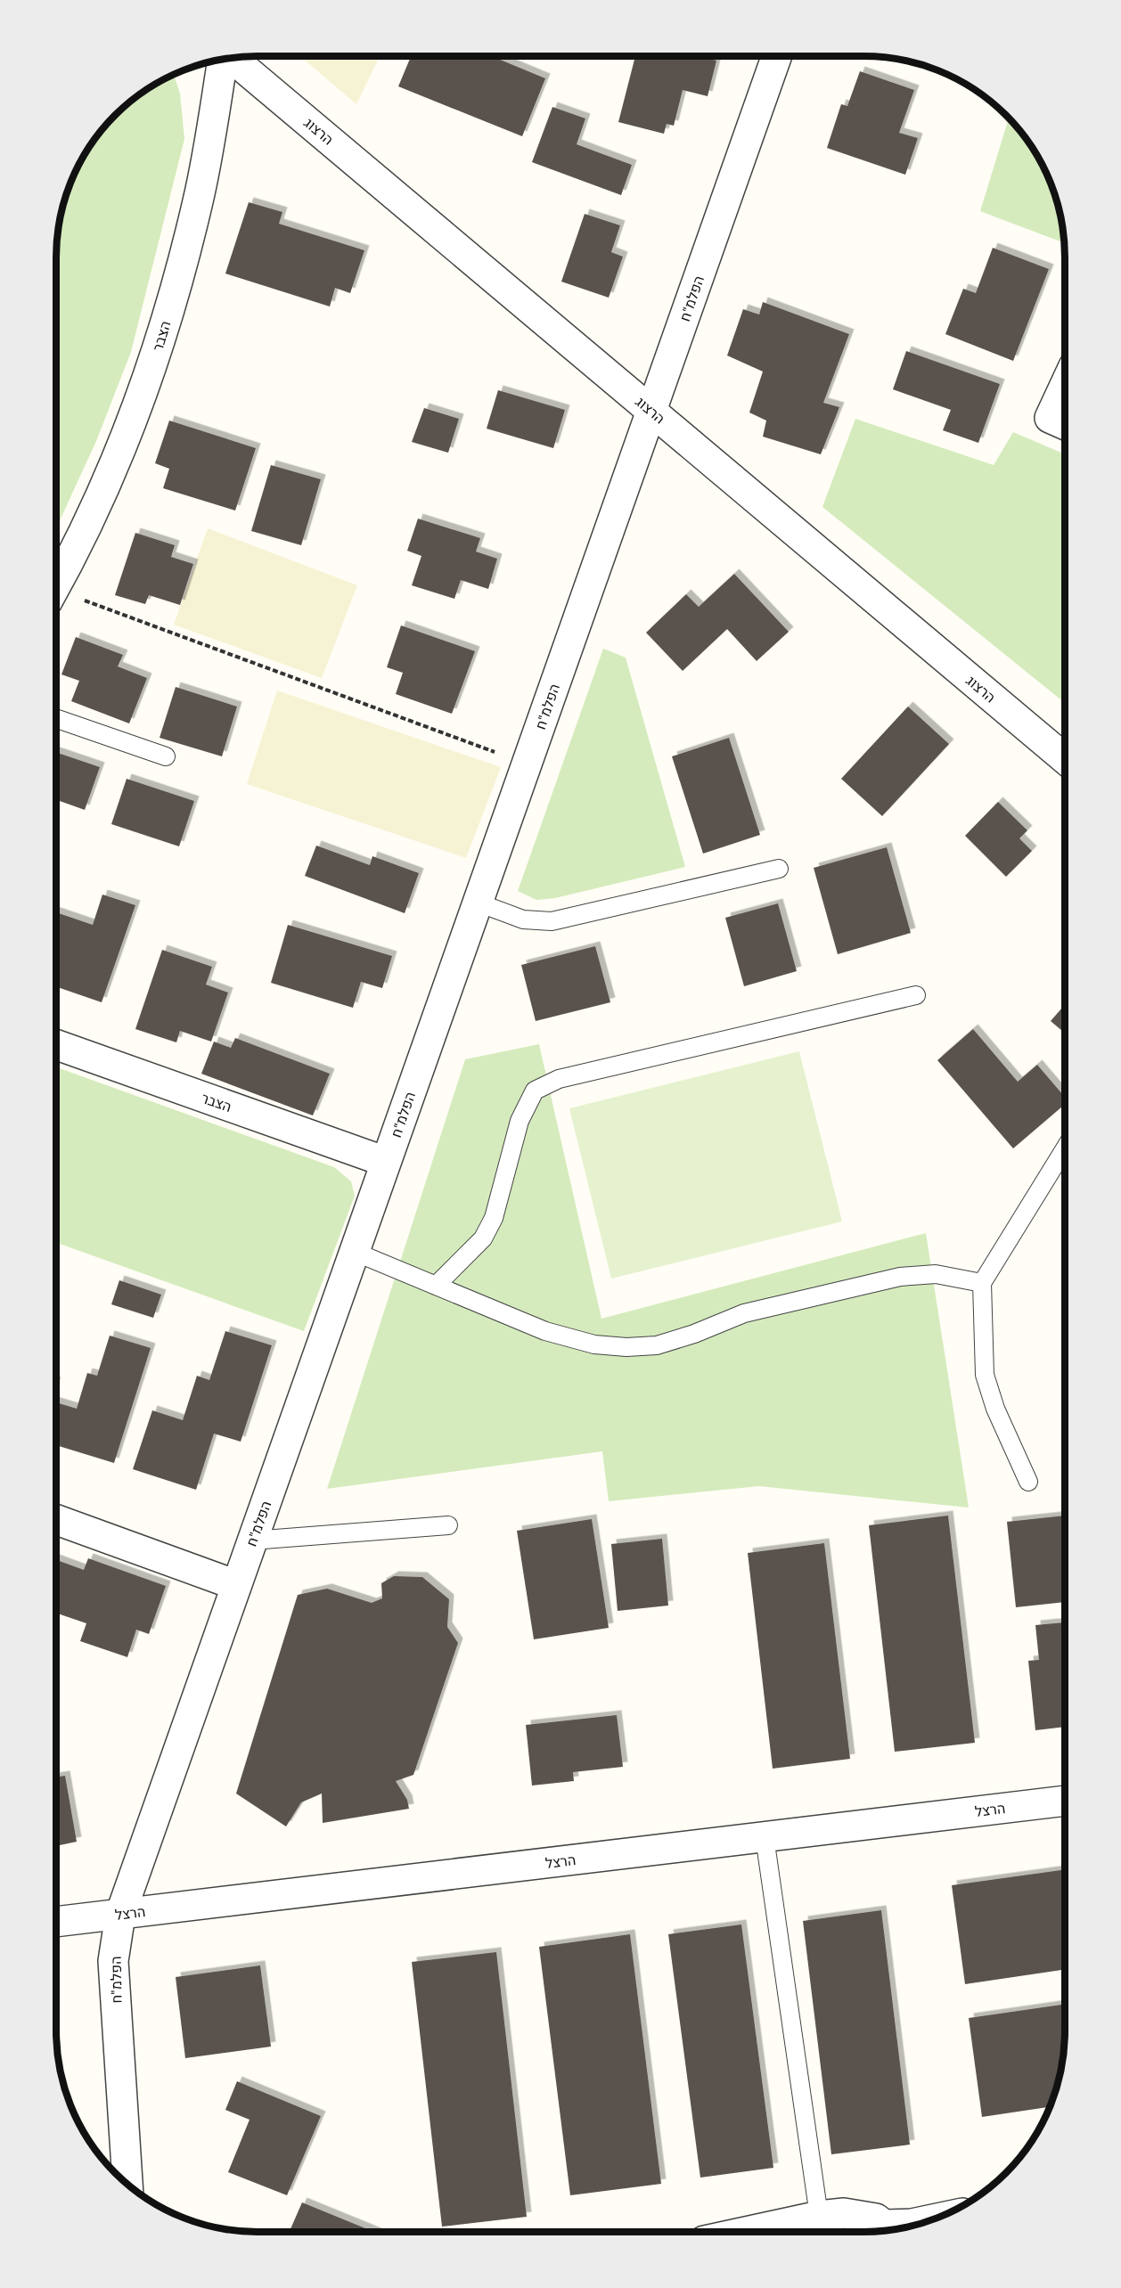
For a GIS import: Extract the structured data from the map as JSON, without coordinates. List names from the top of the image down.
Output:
{
  "streets": {
    "street": [
      "הרצוג",
      "הפלמ\"ח",
      "הצבר",
      "הרצל"
    ]
  },
  "crossings": [
    ["הרצוג", "הפלמ\"ח"],
    ["הפלמ\"ח", "הצבר"],
    ["הפלמ\"ח", "הרצל"]
  ]
}
